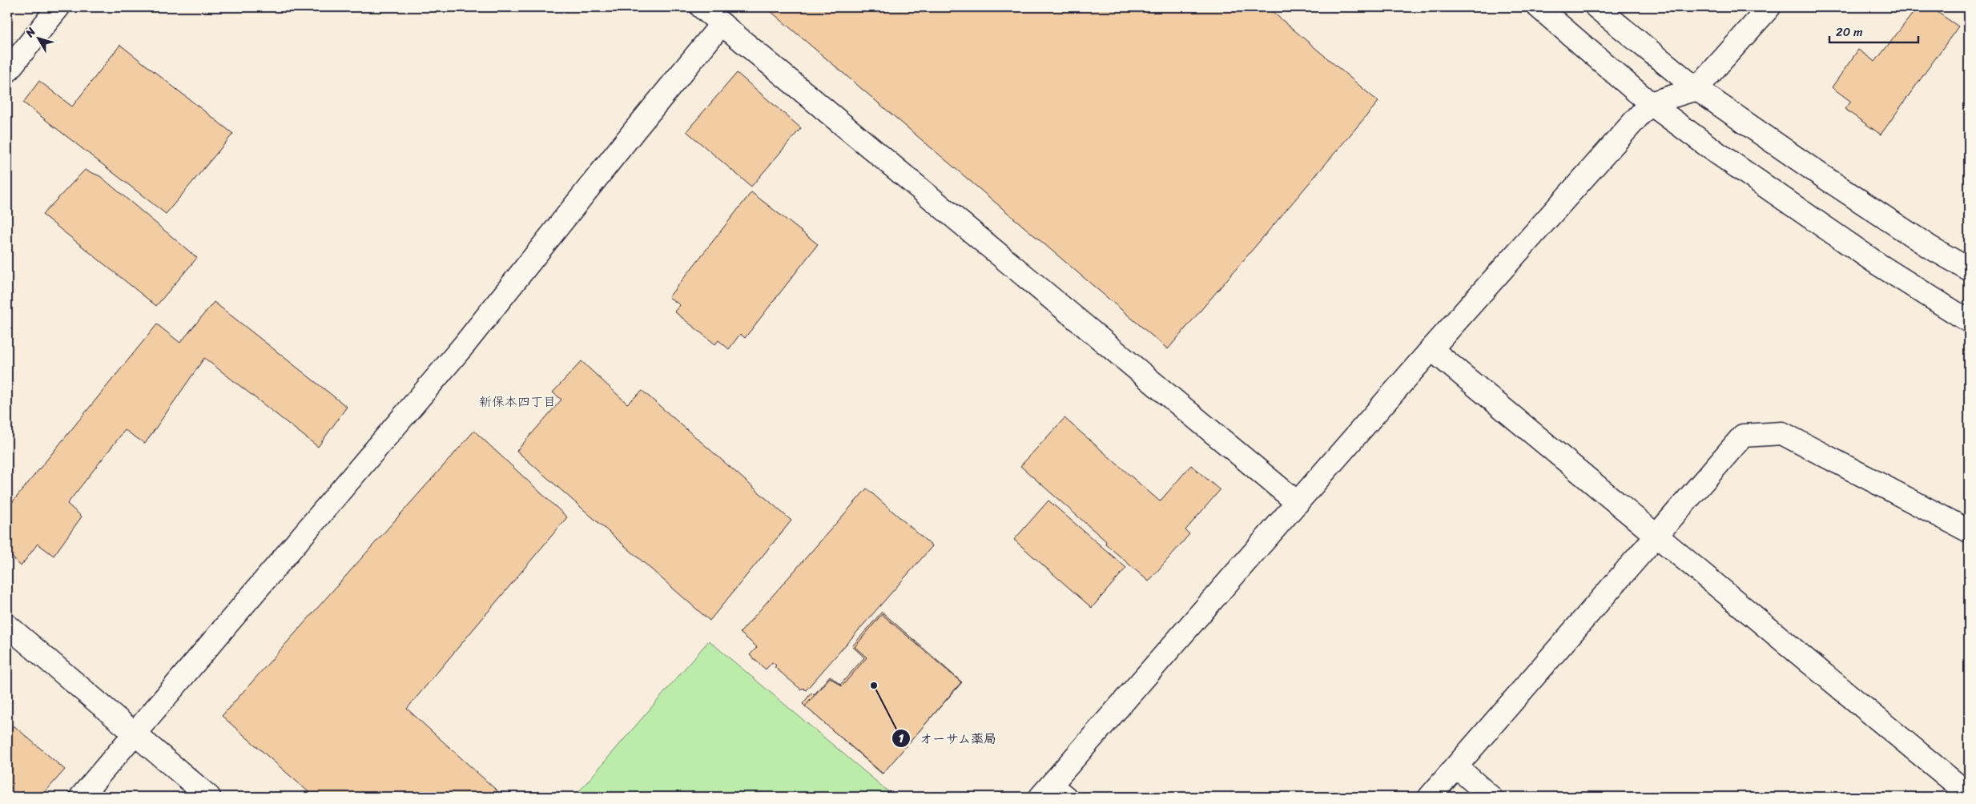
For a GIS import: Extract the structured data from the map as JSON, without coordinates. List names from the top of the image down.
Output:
{
  "districts": ["新保本四丁目"],
  "places": ["オーサム薬局"],
  "scale_bar": "20 m",
  "north": "top left"
}
